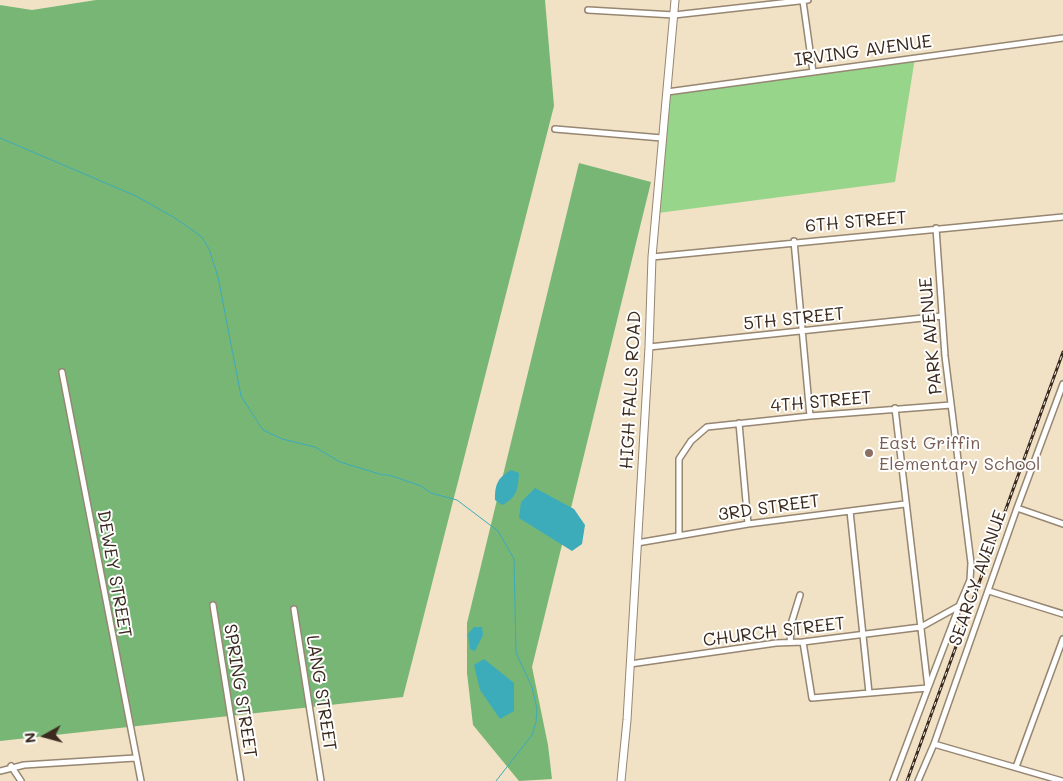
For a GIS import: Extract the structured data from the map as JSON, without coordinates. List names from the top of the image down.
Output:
{
  "streets": {
    "street": [
      "IRVING AVENUE",
      "6TH STREET",
      "5TH STREET",
      "PARK AVENUE",
      "HIGH FALLS ROAD",
      "4TH STREET",
      "3RD STREET",
      "DEWEY STREET",
      "SEARCY AVENUE",
      "CHURCH STREET",
      "SPRING STREET",
      "LANG STREET"
    ]
  },
  "crossings": [
    ["IRVING AVENUE", "HIGH FALLS ROAD"],
    ["6TH STREET", "PARK AVENUE"],
    ["6TH STREET", "HIGH FALLS ROAD"],
    ["5TH STREET", "PARK AVENUE"],
    ["5TH STREET", "HIGH FALLS ROAD"],
    ["PARK AVENUE", "4TH STREET"],
    ["PARK AVENUE", "CHURCH STREET"],
    ["HIGH FALLS ROAD", "3RD STREET"],
    ["HIGH FALLS ROAD", "CHURCH STREET"],
    ["4TH STREET", "3RD STREET"]
  ],
  "places": ["East Griffin Elementary School"],
  "north": "left"
}
